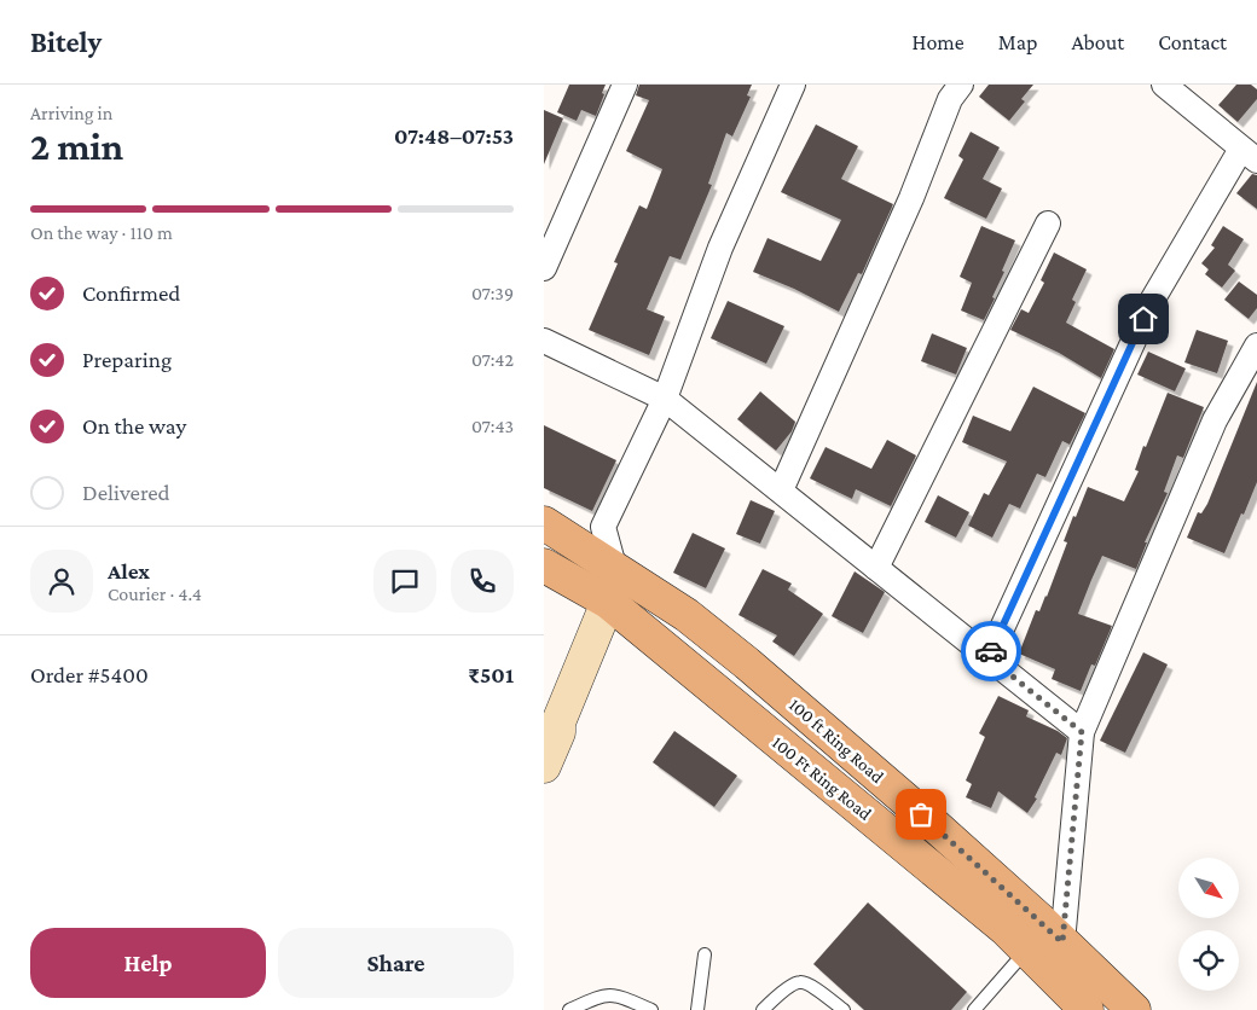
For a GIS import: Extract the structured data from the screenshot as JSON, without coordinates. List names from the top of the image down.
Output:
{
  "streets": {
    "main road": ["100 ft Ring Road", "100 Ft Ring Road"]
  },
  "crossings": [
    ["100 ft Ring Road", "100 Ft Ring Road"]
  ],
  "north": "bottom right",
  "page": {
    "header": "Bitely",
    "nav": [
      "Home",
      "Map",
      "About",
      "Contact"
    ],
    "heading": ["2 min", "Arriving in", "07:48–07:53"],
    "panel": [
      "Alex",
      "Courier · 4.4",
      "Order #5400",
      "₹501"
    ],
    "bar": "On the way · 110 m",
    "list": [
      ["Confirmed", "07:39"],
      ["Preparing", "07:42"],
      ["On the way", "07:43"],
      "Delivered"
    ],
    "buttons": ["Help", "Share"]
  }
}
